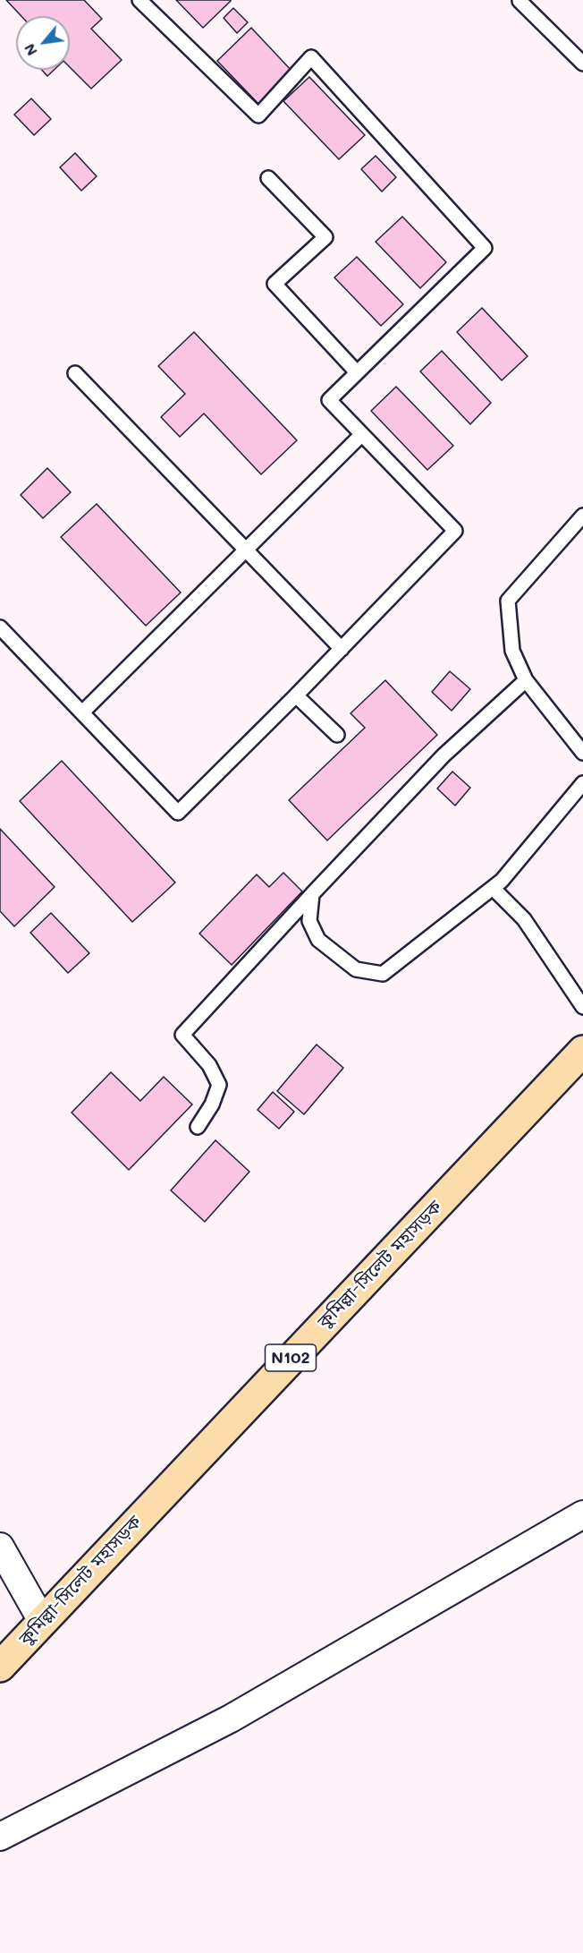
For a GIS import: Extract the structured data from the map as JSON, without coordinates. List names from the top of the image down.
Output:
{
  "streets": {
    "highway": ["কুমিল্লা-সিলেট মহাসড়ক", "N102"]
  },
  "north": "bottom left"
}
